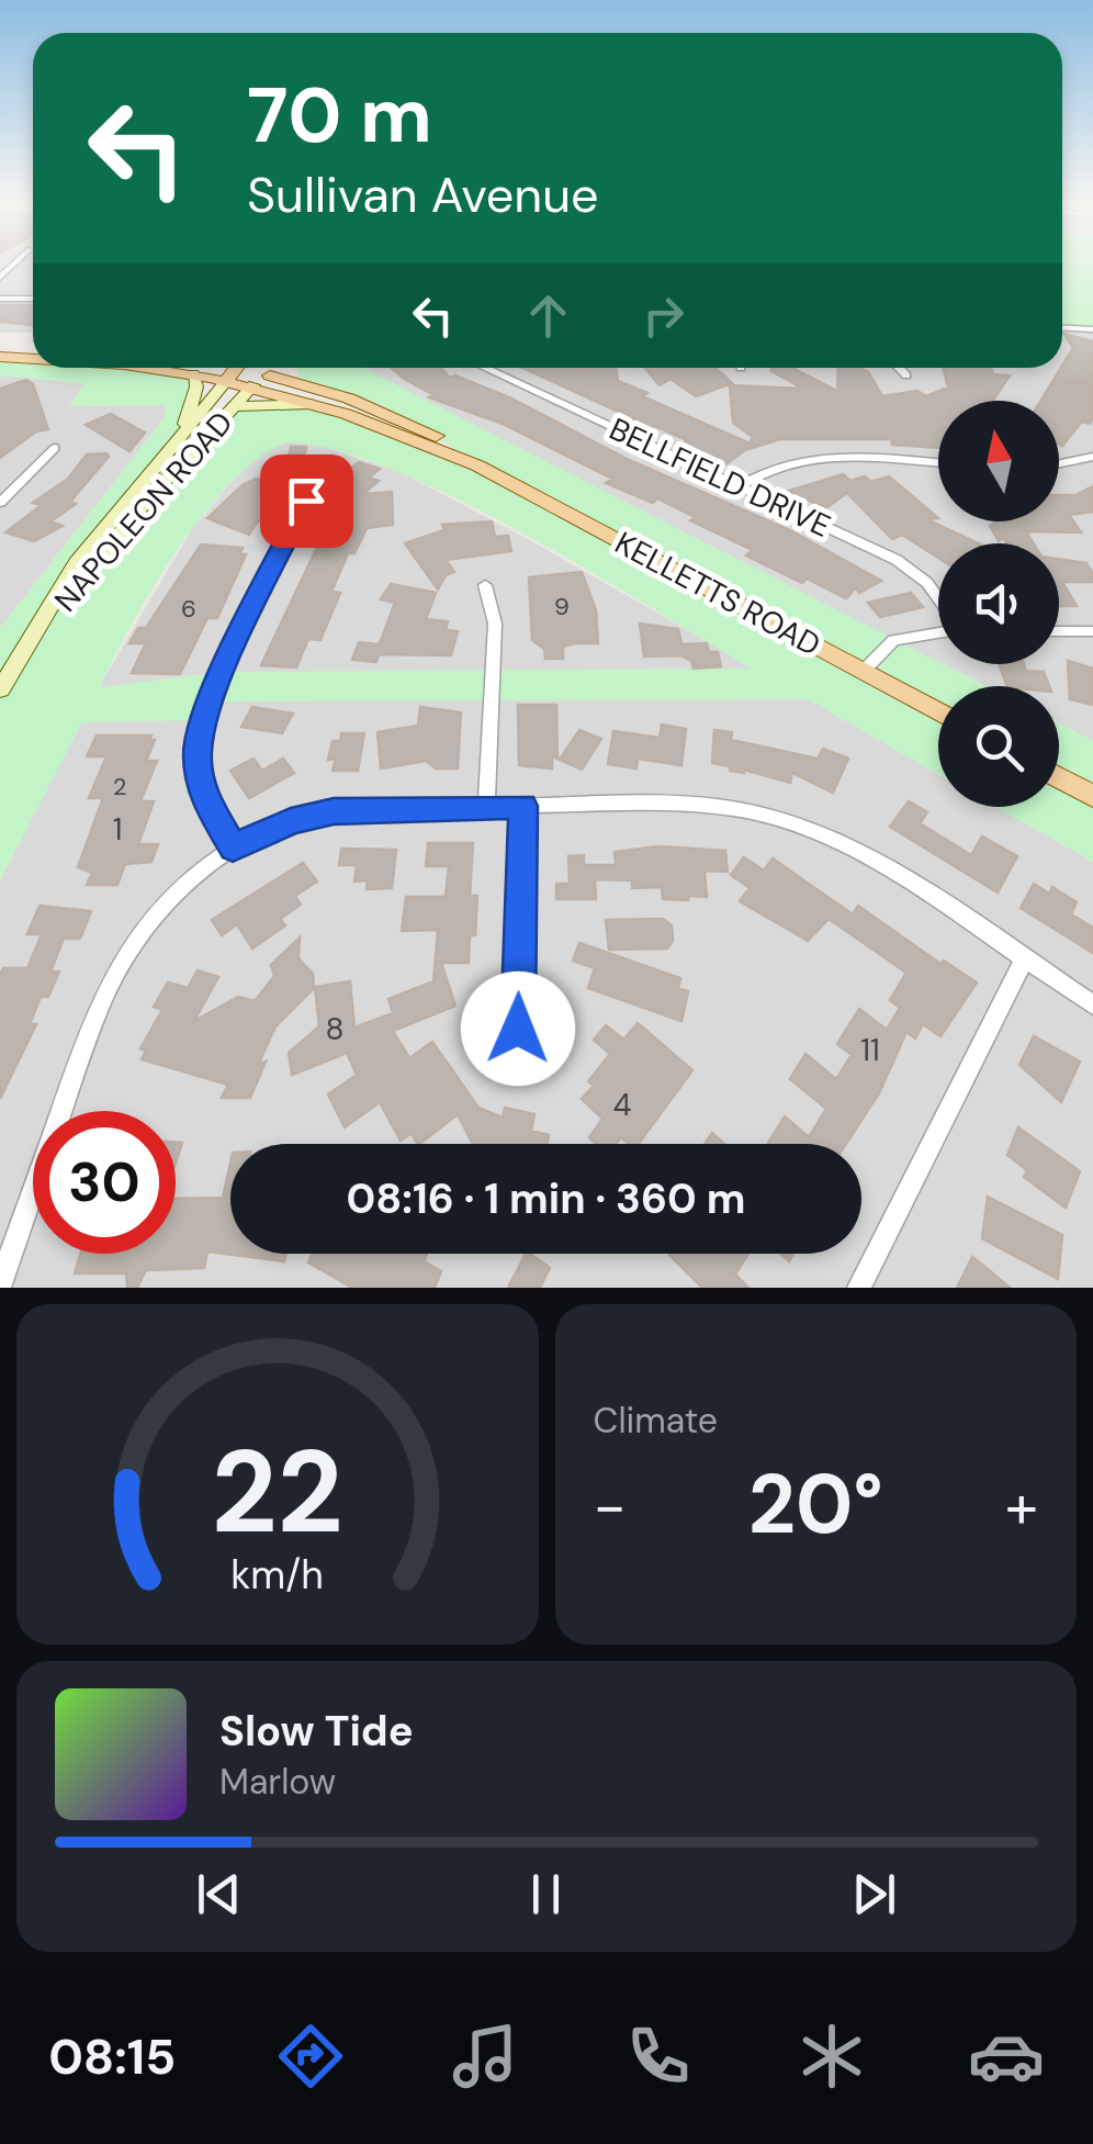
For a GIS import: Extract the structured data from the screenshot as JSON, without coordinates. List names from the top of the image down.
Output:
{
  "streets": {
    "main road": ["NAPOLEON ROAD", "KELLETTS ROAD"],
    "street": ["BELLFIELD DRIVE"]
  },
  "crossings": [
    ["NAPOLEON ROAD", "KELLETTS ROAD"]
  ],
  "house_numbers": [
    "9",
    "6",
    "2",
    "1",
    "8",
    "11",
    "4"
  ],
  "north": "top",
  "page": {
    "turn": ["70 m", "Sullivan Avenue"],
    "limit": "30",
    "trip": "08:16 · 1 min · 360 m",
    "tile": "Climate",
    "heat": ["−", "20°", "+"],
    "song": ["Slow Tide", "Marlow"],
    "tabs": "08:15",
    "gauge": ["22", "km/h"]
  }
}
